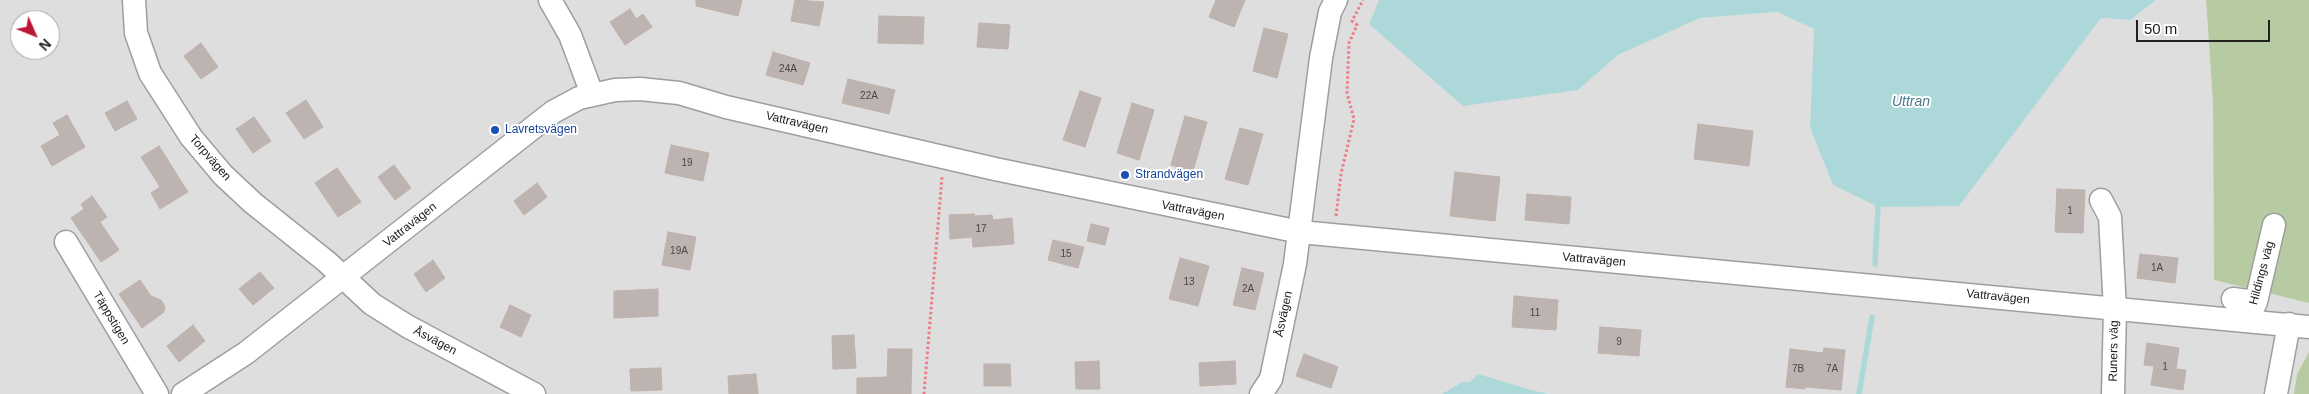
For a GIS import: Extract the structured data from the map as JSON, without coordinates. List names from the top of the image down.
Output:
{
  "streets": {
    "street": [
      "Vattravägen",
      "Torpvägen",
      "Hildings väg",
      "Åsvägen",
      "Täppstigen",
      "Runers väg"
    ]
  },
  "crossings": [
    ["Vattravägen", "Torpvägen"],
    ["Vattravägen", "Hildings väg"],
    ["Vattravägen", "Åsvägen"],
    ["Vattravägen", "Runers väg"],
    ["Torpvägen", "Åsvägen"]
  ],
  "water": ["Uttran"],
  "places": ["Lavretsvägen", "Strandvägen"],
  "house_numbers": [
    "24A",
    "22A",
    "19",
    "1",
    "17",
    "19A",
    "15",
    "1A",
    "13",
    "2A",
    "11",
    "9",
    "1",
    "7B",
    "7A"
  ],
  "scale_bar": "50 m",
  "north": "bottom right"
}
